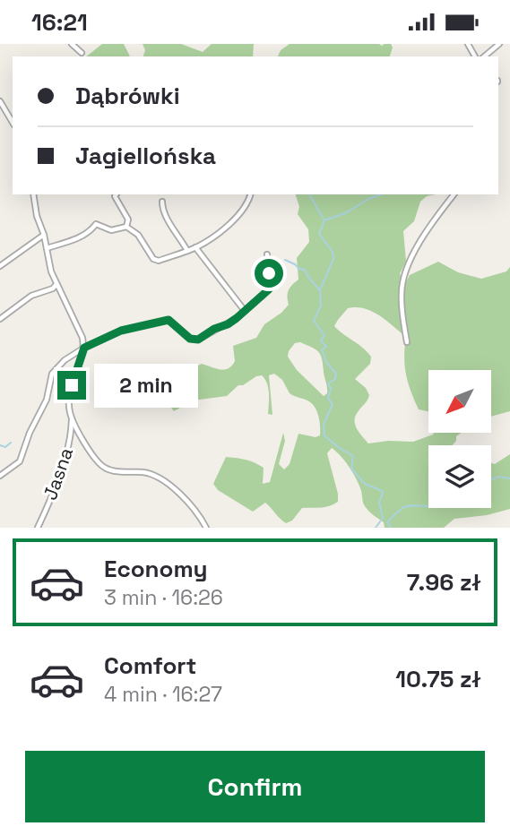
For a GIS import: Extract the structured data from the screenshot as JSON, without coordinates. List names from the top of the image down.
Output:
{
  "streets": {
    "street": ["Jasna"]
  },
  "north": "bottom left",
  "page": {
    "status": "16:21",
    "banner": ["Dąbrówki", "Jagiellońska"],
    "bubble": "2 min",
    "list": [
      {
        "name": "Economy",
        "note": "3 min · 16:26",
        "value": "7.96 zł"
      },
      {
        "name": "Comfort",
        "note": "4 min · 16:27",
        "value": "10.75 zł"
      }
    ],
    "buttons": "Confirm"
  }
}
